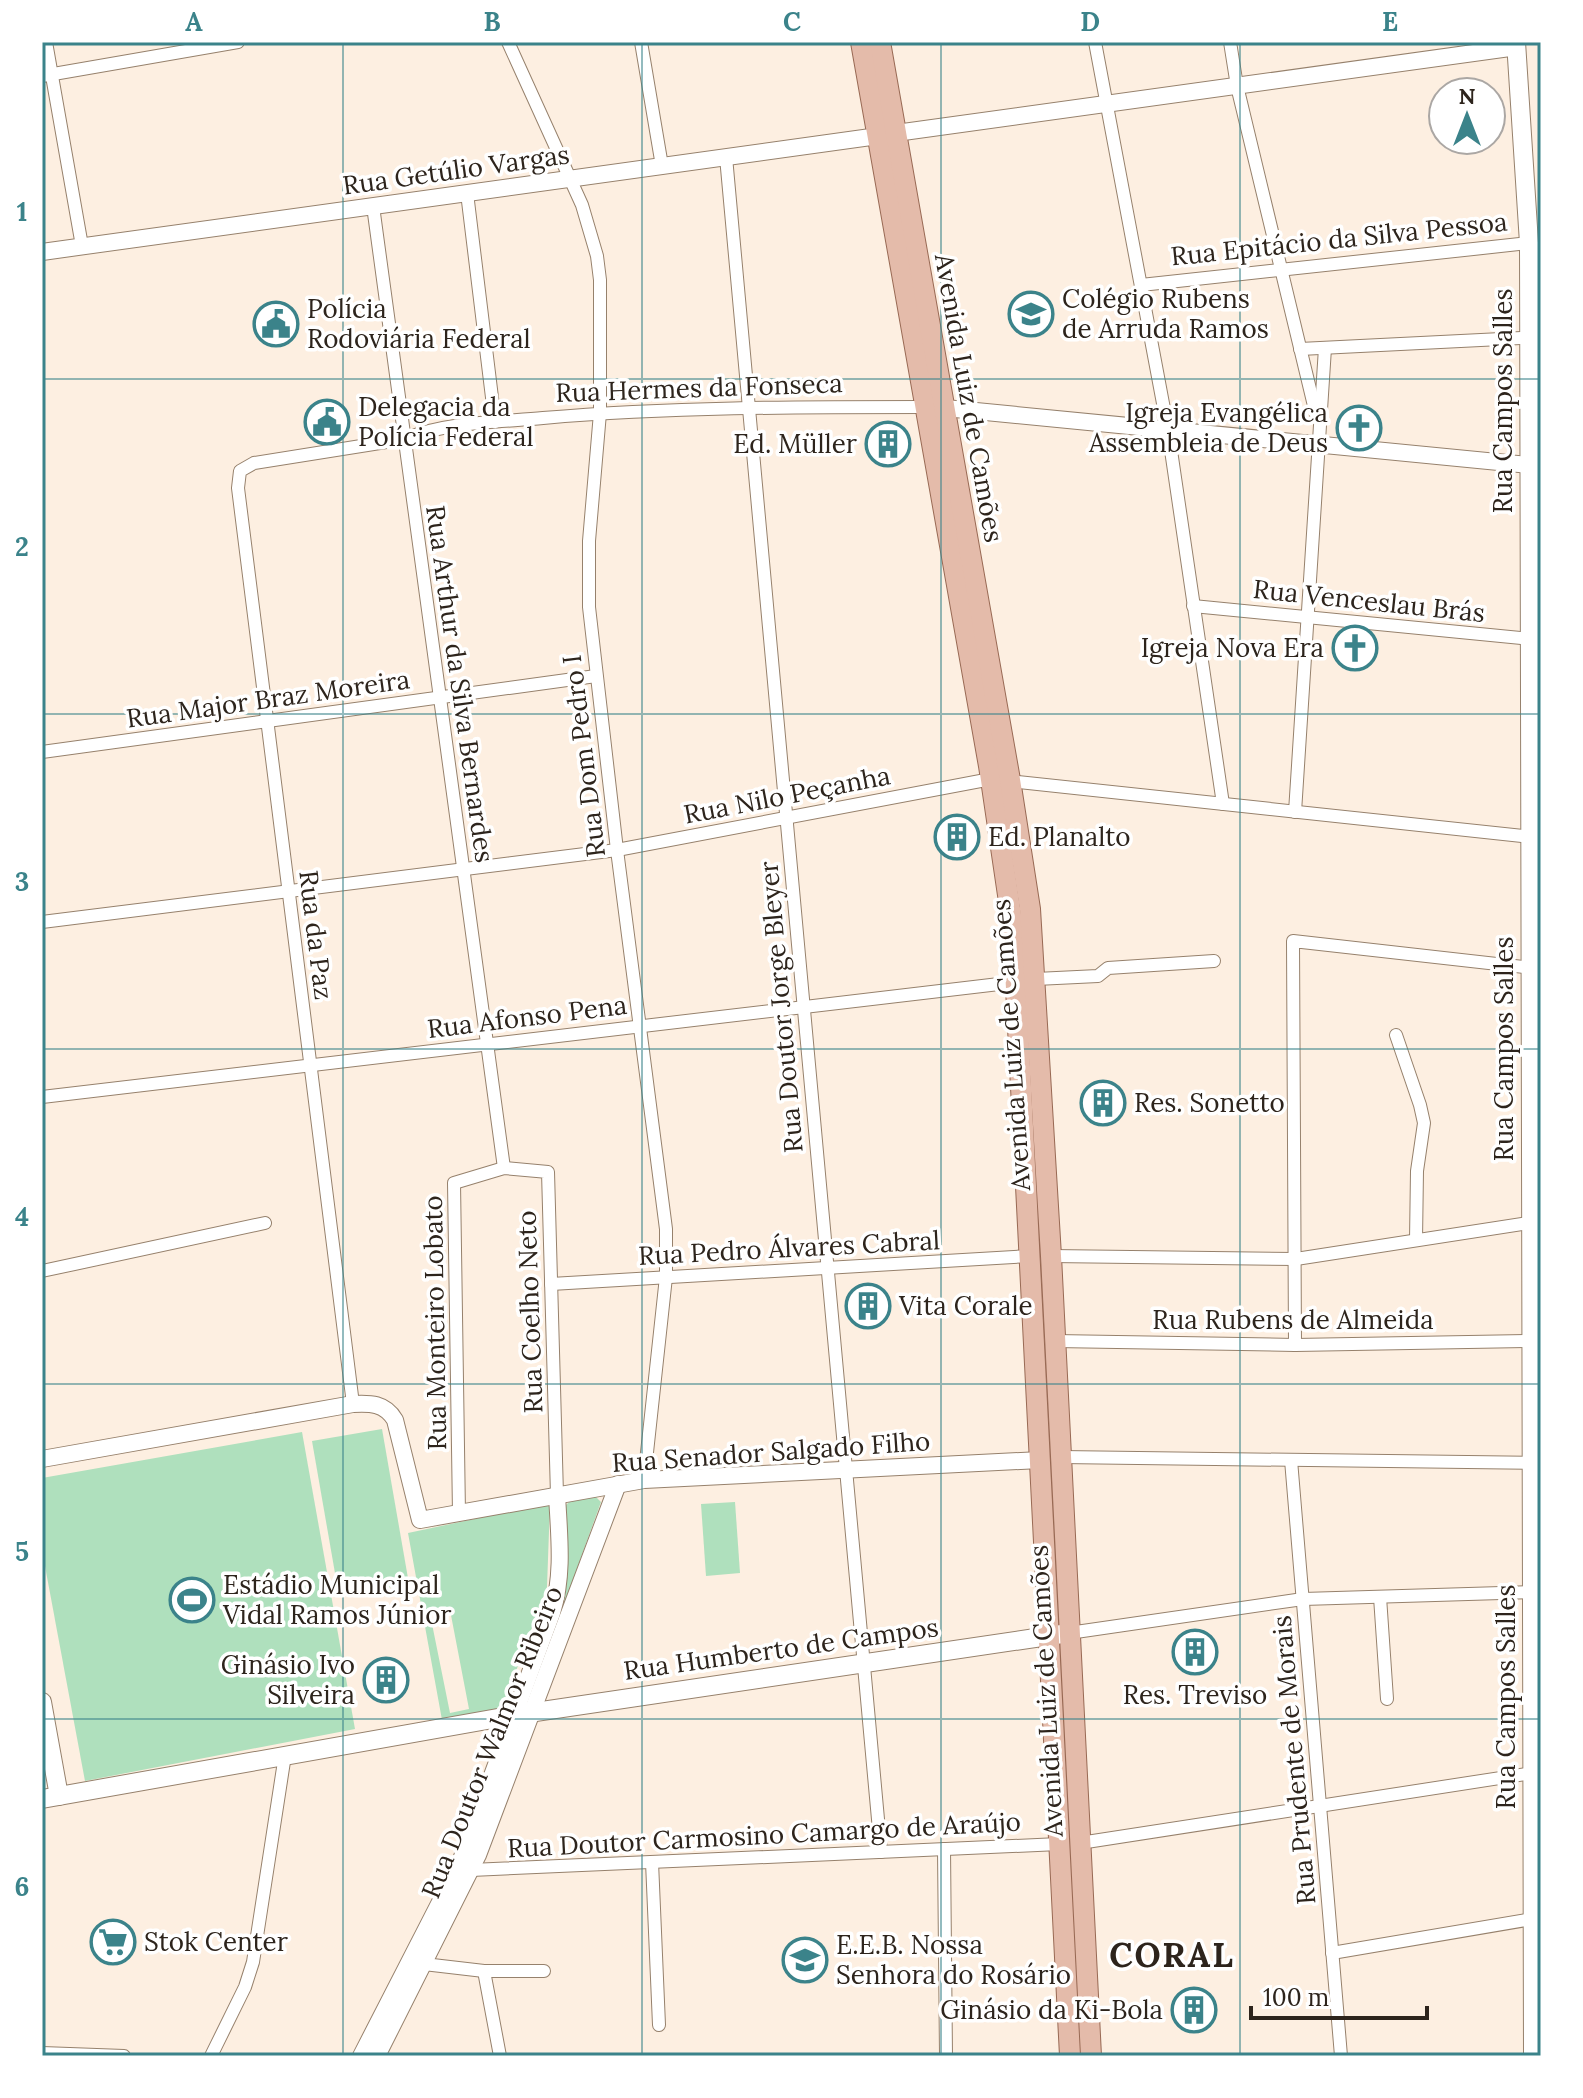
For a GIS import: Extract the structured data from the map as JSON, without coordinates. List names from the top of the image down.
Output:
{
  "streets": {
    "main road": ["Avenida Luiz de Camões", "Rua Campos Salles", "Rua Humberto de Campos"],
    "street": [
      "Rua Getúlio Vargas",
      "Rua Epitácio da Silva Pessoa",
      "Rua Hermes da Fonseca",
      "Rua Venceslau Brás",
      "Rua Arthur da Silva Bernardes",
      "Rua Major Braz Moreira",
      "Rua Dom Pedro I",
      "Rua Nilo Peçanha",
      "Rua da Paz",
      "Rua Doutor Jorge Bleyer",
      "Rua Afonso Pena",
      "Rua Pedro Álvares Cabral",
      "Rua Coelho Neto",
      "Rua Rubens de Almeida",
      "Rua Monteiro Lobato",
      "Rua Senador Salgado Filho",
      "Rua Doutor Walmor Ribeiro",
      "Rua Prudente de Morais",
      "Rua Doutor Carmosino Camargo de Araújo"
    ]
  },
  "crossings": [
    ["Rua Getúlio Vargas", "Avenida Luiz de Camões"],
    ["Rua Getúlio Vargas", "Rua Campos Salles"],
    ["Rua Getúlio Vargas", "Rua Arthur da Silva Bernardes"],
    ["Rua Getúlio Vargas", "Rua Dom Pedro I"],
    ["Rua Getúlio Vargas", "Rua Doutor Jorge Bleyer"],
    ["Rua Epitácio da Silva Pessoa", "Rua Campos Salles"],
    ["Rua Hermes da Fonseca", "Avenida Luiz de Camões"],
    ["Rua Hermes da Fonseca", "Rua Campos Salles"],
    ["Rua Hermes da Fonseca", "Rua Arthur da Silva Bernardes"],
    ["Rua Hermes da Fonseca", "Rua Dom Pedro I"],
    ["Rua Hermes da Fonseca", "Rua da Paz"],
    ["Rua Hermes da Fonseca", "Rua Doutor Jorge Bleyer"],
    ["Avenida Luiz de Camões", "Rua Nilo Peçanha"],
    ["Avenida Luiz de Camões", "Rua Afonso Pena"],
    ["Avenida Luiz de Camões", "Rua Pedro Álvares Cabral"],
    ["Avenida Luiz de Camões", "Rua Rubens de Almeida"],
    ["Avenida Luiz de Camões", "Rua Senador Salgado Filho"],
    ["Avenida Luiz de Camões", "Rua Humberto de Campos"],
    ["Avenida Luiz de Camões", "Rua Doutor Carmosino Camargo de Araújo"],
    ["Rua Campos Salles", "Rua Venceslau Brás"],
    ["Rua Campos Salles", "Rua Nilo Peçanha"],
    ["Rua Campos Salles", "Rua Rubens de Almeida"],
    ["Rua Campos Salles", "Rua Senador Salgado Filho"],
    ["Rua Campos Salles", "Rua Humberto de Campos"],
    ["Rua Campos Salles", "Rua Doutor Carmosino Camargo de Araújo"],
    ["Rua Arthur da Silva Bernardes", "Rua Major Braz Moreira"],
    ["Rua Arthur da Silva Bernardes", "Rua Nilo Peçanha"],
    ["Rua Arthur da Silva Bernardes", "Rua Afonso Pena"],
    ["Rua Arthur da Silva Bernardes", "Rua Coelho Neto"],
    ["Rua Arthur da Silva Bernardes", "Rua Monteiro Lobato"],
    ["Rua Major Braz Moreira", "Rua Dom Pedro I"],
    ["Rua Major Braz Moreira", "Rua da Paz"],
    ["Rua Dom Pedro I", "Rua Nilo Peçanha"],
    ["Rua Dom Pedro I", "Rua Afonso Pena"],
    ["Rua Dom Pedro I", "Rua Pedro Álvares Cabral"],
    ["Rua Dom Pedro I", "Rua Senador Salgado Filho"],
    ["Rua Nilo Peçanha", "Rua da Paz"],
    ["Rua Nilo Peçanha", "Rua Doutor Jorge Bleyer"],
    ["Rua da Paz", "Rua Afonso Pena"],
    ["Rua da Paz", "Rua Senador Salgado Filho"],
    ["Rua Doutor Jorge Bleyer", "Rua Afonso Pena"],
    ["Rua Doutor Jorge Bleyer", "Rua Pedro Álvares Cabral"],
    ["Rua Doutor Jorge Bleyer", "Rua Senador Salgado Filho"],
    ["Rua Doutor Jorge Bleyer", "Rua Humberto de Campos"],
    ["Rua Doutor Jorge Bleyer", "Rua Doutor Carmosino Camargo de Araújo"],
    ["Rua Pedro Álvares Cabral", "Rua Coelho Neto"],
    ["Rua Coelho Neto", "Rua Monteiro Lobato"],
    ["Rua Coelho Neto", "Rua Senador Salgado Filho"],
    ["Rua Coelho Neto", "Rua Doutor Walmor Ribeiro"],
    ["Rua Monteiro Lobato", "Rua Senador Salgado Filho"],
    ["Rua Senador Salgado Filho", "Rua Doutor Walmor Ribeiro"],
    ["Rua Senador Salgado Filho", "Rua Prudente de Morais"],
    ["Rua Humberto de Campos", "Rua Doutor Walmor Ribeiro"],
    ["Rua Humberto de Campos", "Rua Prudente de Morais"],
    ["Rua Doutor Walmor Ribeiro", "Rua Doutor Carmosino Camargo de Araújo"],
    ["Rua Prudente de Morais", "Rua Doutor Carmosino Camargo de Araújo"]
  ],
  "districts": ["CORAL"],
  "places": {
    "school or university": ["Colégio Rubens de Arruda Ramos", "E.E.B. Nossa Senhora do Rosário"],
    "public building": ["Polícia Rodoviária Federal", "Delegacia da Polícia Federal"],
    "church": ["Igreja Evangélica Assembleia de Deus", "Igreja Nova Era"],
    "building": [
      "Ed. Müller",
      "Ed. Planalto",
      "Res. Sonetto",
      "Vita Corale",
      "Res. Treviso",
      "Ginásio Ivo Silveira",
      "Ginásio da Ki-Bola"
    ],
    "sports": ["Estádio Municipal Vidal Ramos Júnior"],
    "supermarket": ["Stok Center"]
  },
  "scale_bar": "100 m",
  "north": "top",
  "grid": {
    "columns": [
      "A",
      "B",
      "C",
      "D",
      "E"
    ],
    "rows": [
      "1",
      "2",
      "3",
      "4",
      "5",
      "6"
    ]
  }
}
